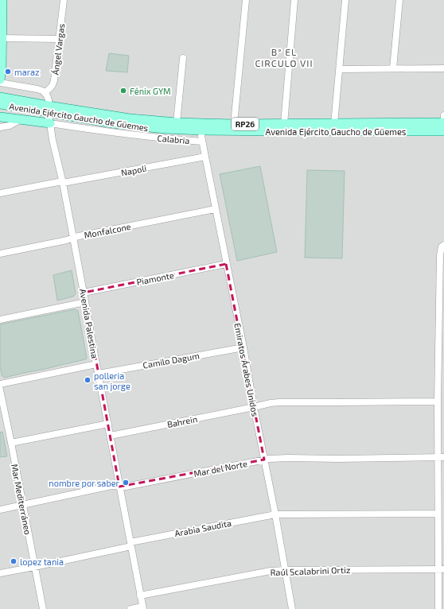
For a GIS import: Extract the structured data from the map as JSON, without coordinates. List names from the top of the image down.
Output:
{
  "streets": {
    "main road": ["Avenida Ejército Gaucho de Güemes", "RP26"],
    "street": [
      "Ángel Vargas",
      "Calabria",
      "Napoli",
      "Monfalcone",
      "Piamonte",
      "Avenida Palestina",
      "Camilo Dagum",
      "Emiratos Árabes Unidos",
      "Bahrein",
      "Mar del Norte",
      "Mar Mediterráneo",
      "Arabia Saudita",
      "Raúl Scalabrini Ortiz"
    ]
  },
  "crossings": [
    ["Avenida Ejército Gaucho de Güemes", "Avenida Palestina"],
    ["Avenida Ejército Gaucho de Güemes", "Emiratos Árabes Unidos"],
    ["Calabria", "Avenida Palestina"],
    ["Calabria", "Emiratos Árabes Unidos"],
    ["Napoli", "Avenida Palestina"],
    ["Napoli", "Emiratos Árabes Unidos"],
    ["Monfalcone", "Avenida Palestina"],
    ["Monfalcone", "Emiratos Árabes Unidos"],
    ["Piamonte", "Avenida Palestina"],
    ["Piamonte", "Emiratos Árabes Unidos"],
    ["Avenida Palestina", "Camilo Dagum"],
    ["Avenida Palestina", "Bahrein"],
    ["Avenida Palestina", "Mar del Norte"],
    ["Avenida Palestina", "Arabia Saudita"],
    ["Avenida Palestina", "Raúl Scalabrini Ortiz"],
    ["Camilo Dagum", "Emiratos Árabes Unidos"],
    ["Emiratos Árabes Unidos", "Bahrein"],
    ["Emiratos Árabes Unidos", "Mar del Norte"],
    ["Emiratos Árabes Unidos", "Arabia Saudita"],
    ["Emiratos Árabes Unidos", "Raúl Scalabrini Ortiz"],
    ["Mar del Norte", "Mar Mediterráneo"],
    ["Mar Mediterráneo", "Arabia Saudita"]
  ],
  "districts": ["B° EL CIRCULO VII"],
  "places": [
    "maraz",
    "Fénix GYM",
    "polleria san jorge",
    "nombre por saber",
    "lopez tania"
  ]
}
